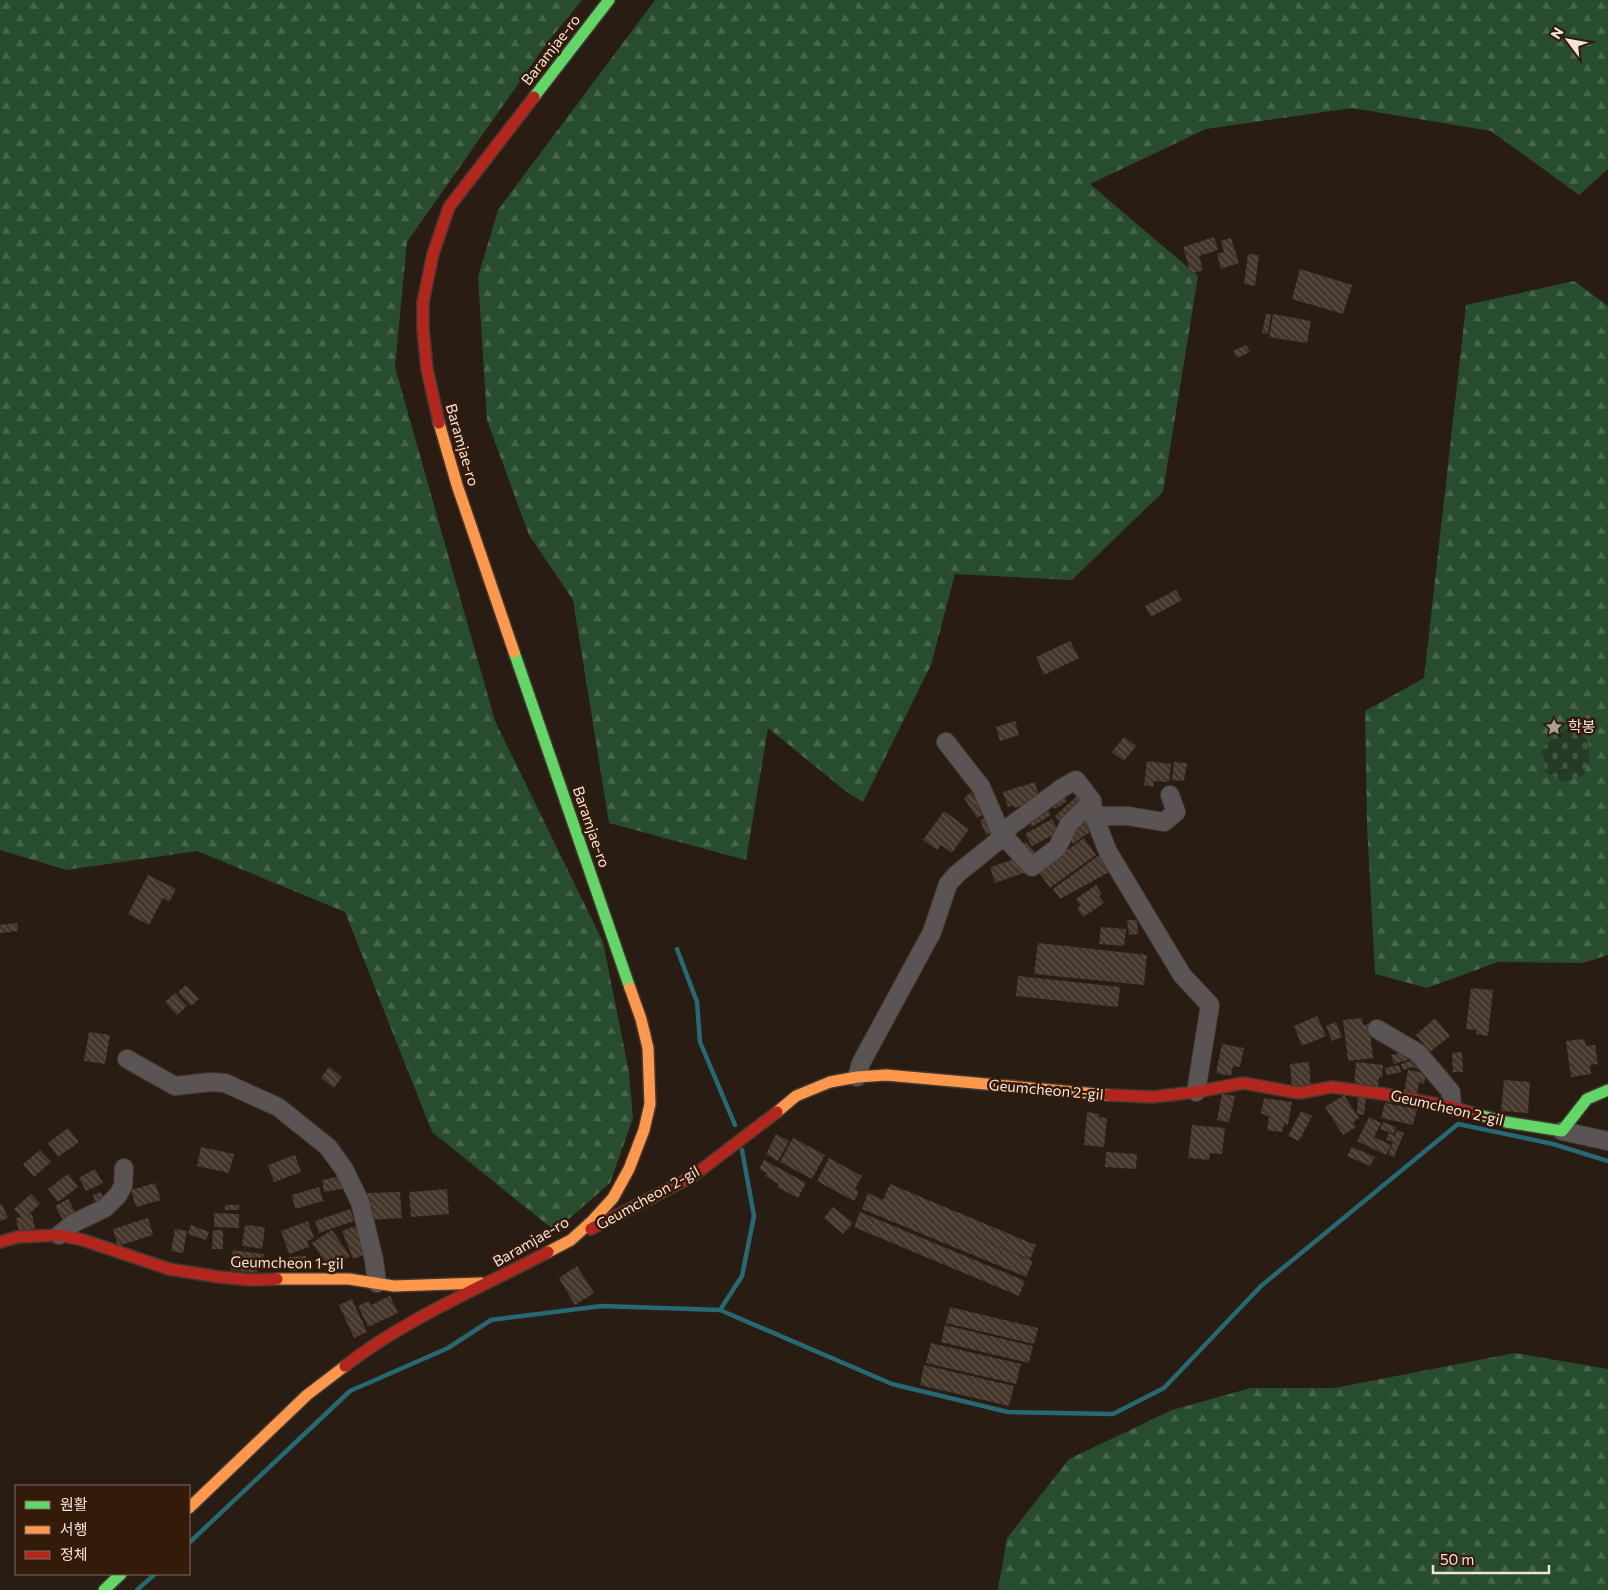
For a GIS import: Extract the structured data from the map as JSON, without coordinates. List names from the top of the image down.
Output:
{
  "streets": {
    "street": ["Baramjae-ro", "Geumcheon 2-gil", "Geumcheon 1-gil"]
  },
  "crossings": [
    ["Baramjae-ro", "Geumcheon 2-gil"],
    ["Baramjae-ro", "Geumcheon 1-gil"]
  ],
  "places": {
    "place": ["학봉"]
  },
  "legend": ["원활", "서행", "정체"],
  "scale_bar": "50 m",
  "north": "top left"
}
